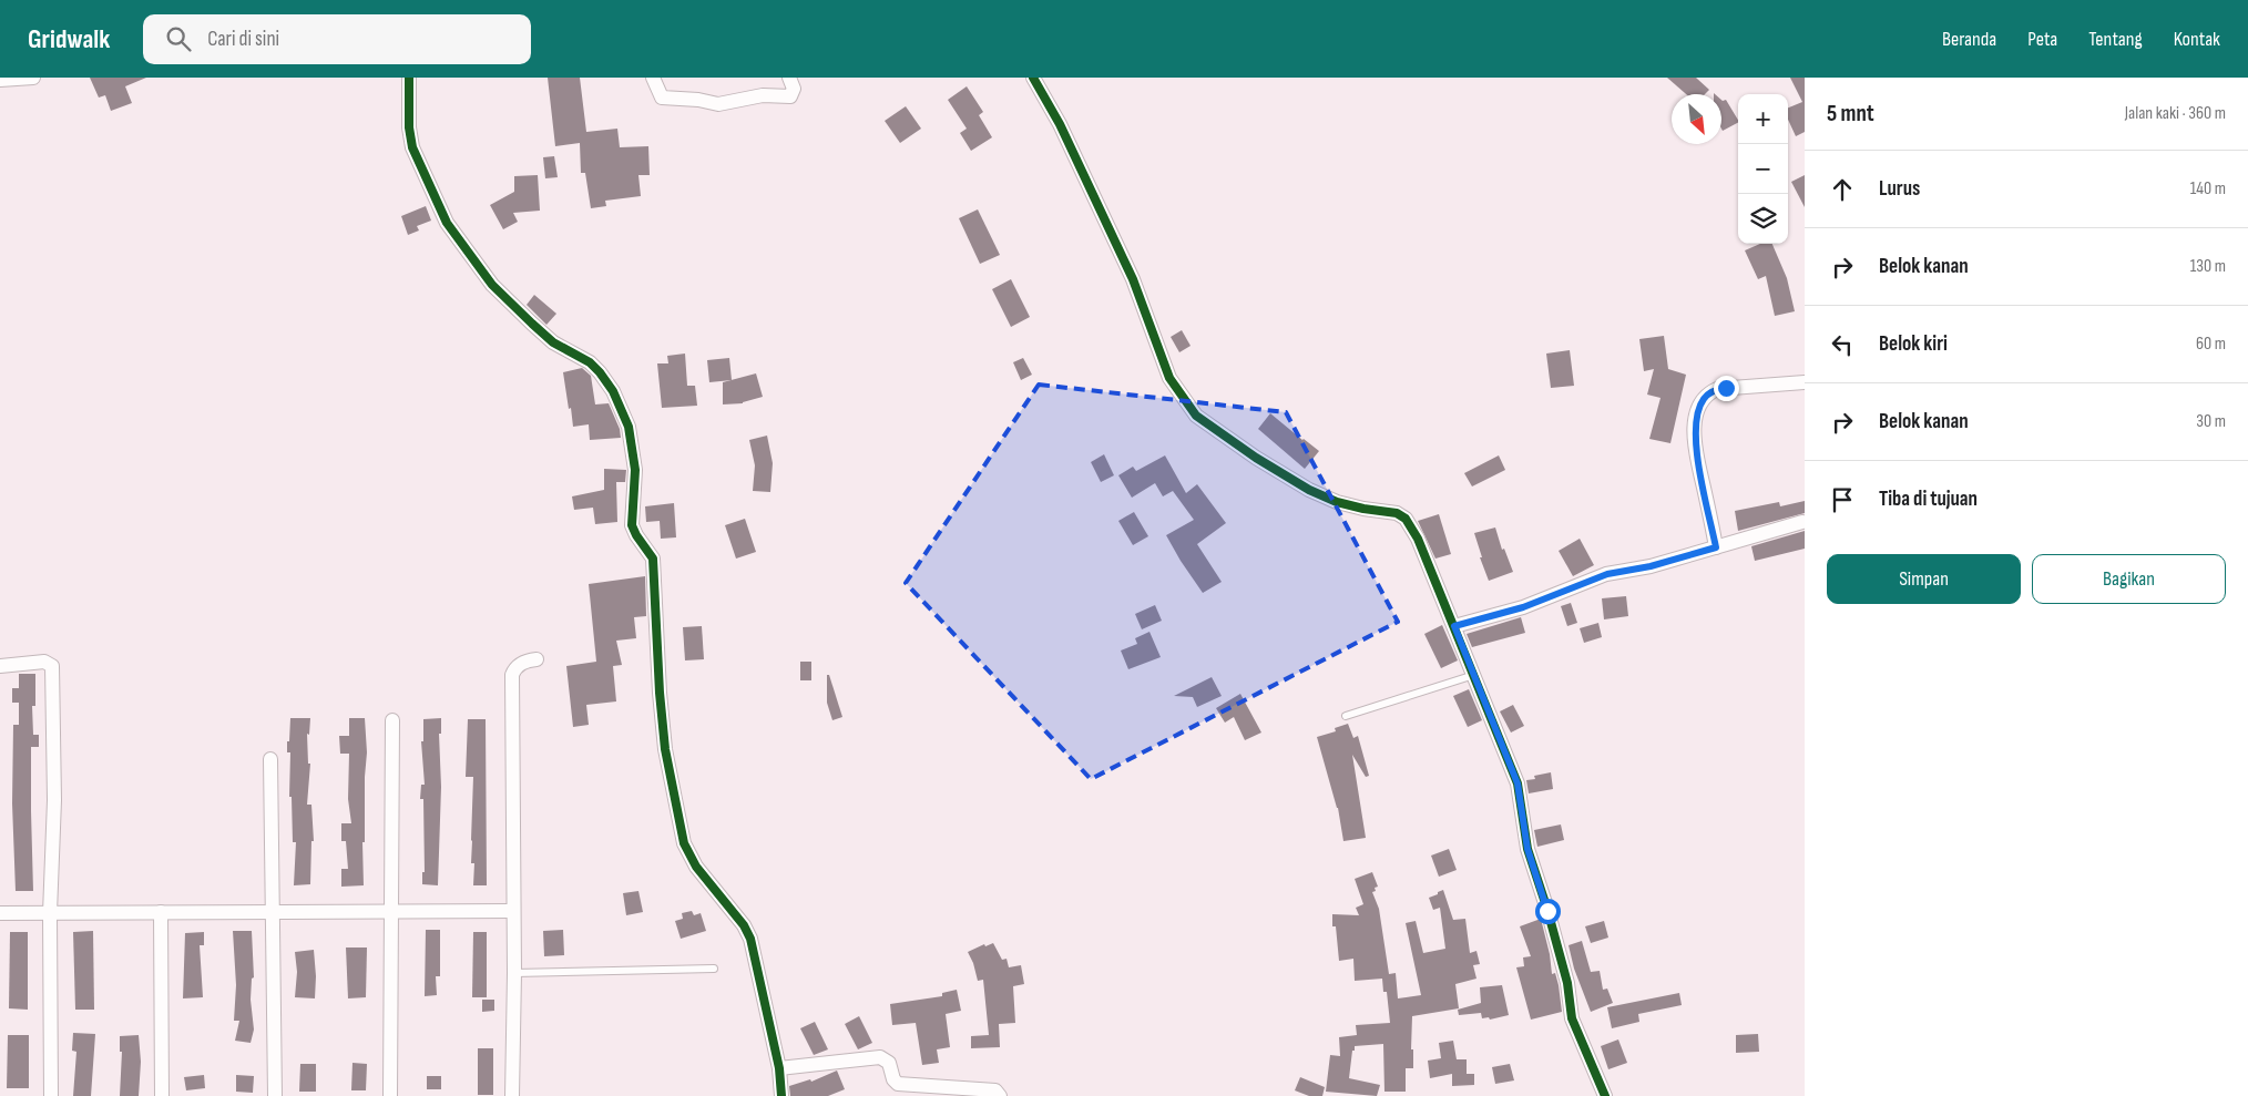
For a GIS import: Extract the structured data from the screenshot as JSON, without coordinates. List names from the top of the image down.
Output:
{
  "north": "bottom right",
  "page": {
    "header": "Gridwalk",
    "search": "Cari di sini",
    "nav": [
      "Beranda",
      "Peta",
      "Tentang",
      "Kontak"
    ],
    "heading": ["5 mnt", "Jalan kaki · 360 m"],
    "map_buttons": ["+", "−"],
    "list": [
      ["Lurus", "140 m"],
      ["Belok kanan", "130 m"],
      ["Belok kiri", "60 m"],
      ["Belok kanan", "30 m"],
      "Tiba di tujuan"
    ],
    "buttons": ["Simpan", "Bagikan"]
  }
}
